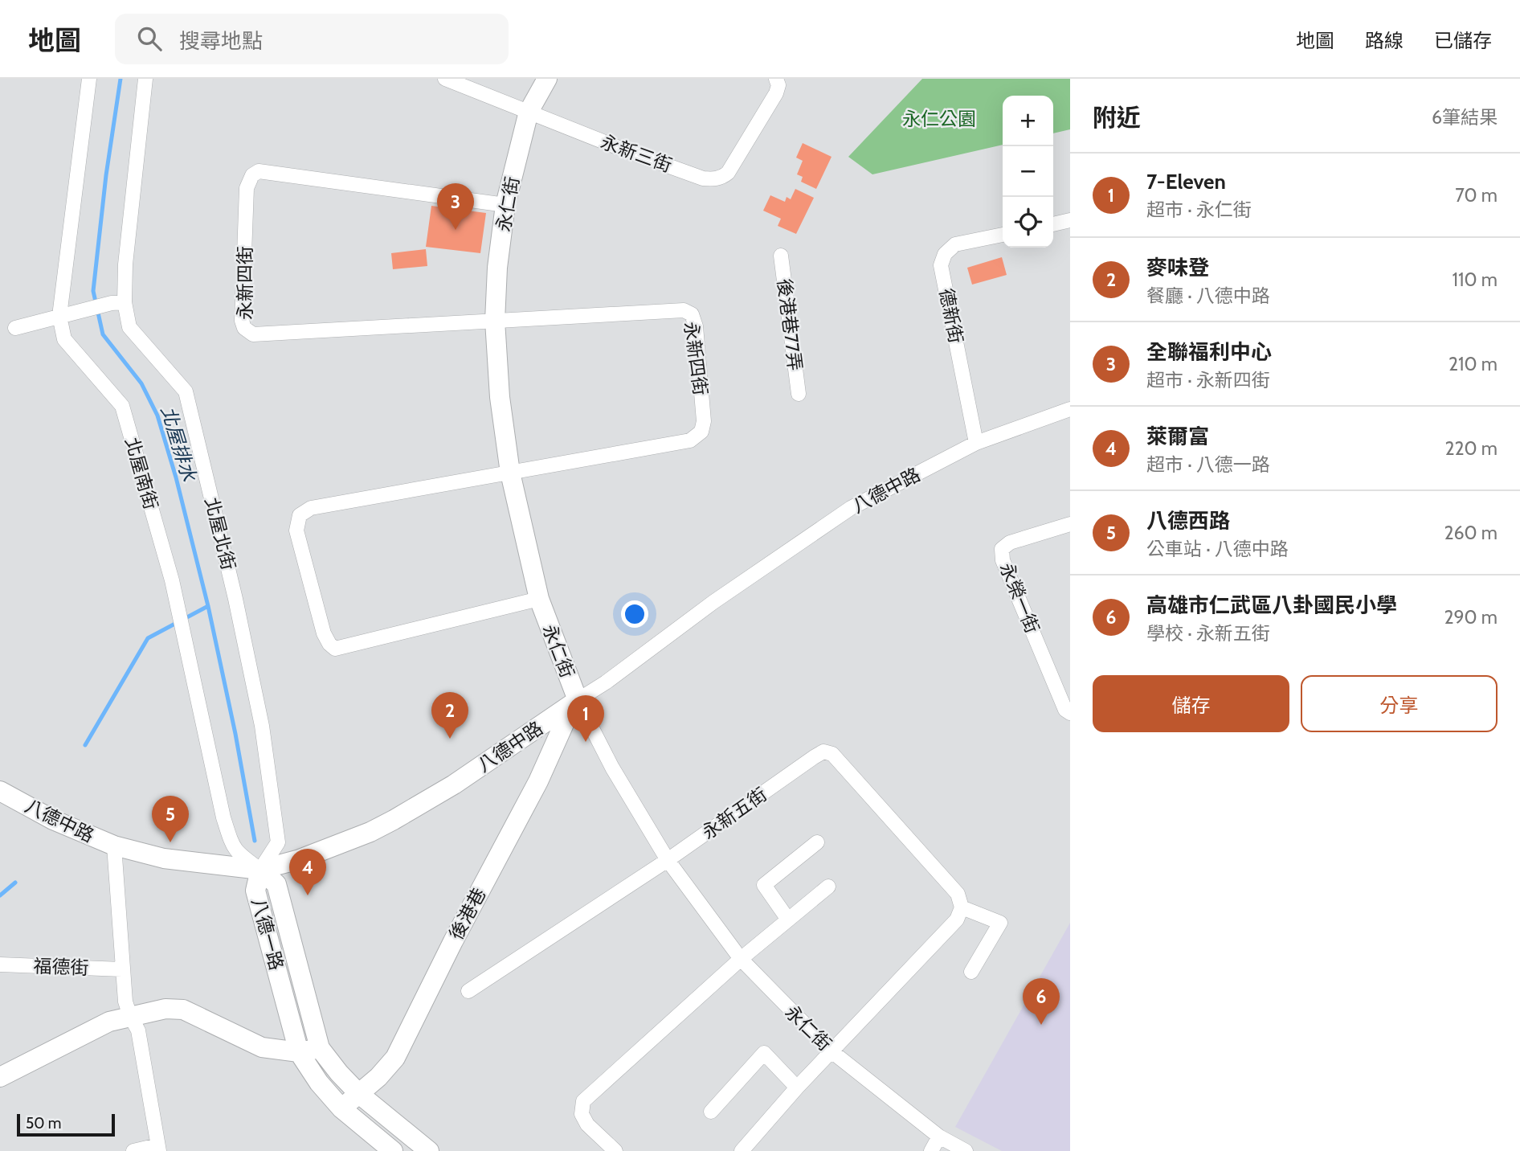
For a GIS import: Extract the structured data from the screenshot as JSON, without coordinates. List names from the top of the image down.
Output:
{
  "streets": {
    "street": [
      "永新三街",
      "永仁街",
      "永新四街",
      "德新街",
      "後港巷77弄",
      "北屋南街",
      "八德中路",
      "北屋北街",
      "永榮一街",
      "永新五街",
      "後港巷",
      "八德一路",
      "福德街"
    ]
  },
  "crossings": [
    ["永新三街", "永仁街"],
    ["永仁街", "永新四街"],
    ["永仁街", "八德中路"],
    ["永仁街", "永新五街"],
    ["永仁街", "後港巷"],
    ["德新街", "八德中路"],
    ["北屋南街", "八德中路"],
    ["北屋南街", "北屋北街"],
    ["北屋南街", "八德一路"],
    ["八德中路", "北屋北街"],
    ["八德中路", "後港巷"],
    ["八德中路", "八德一路"],
    ["北屋北街", "八德一路"],
    ["後港巷", "八德一路"]
  ],
  "water": ["北屋排水"],
  "parks": ["永仁公園"],
  "scale_bar": "50 m",
  "page": {
    "header": "地圖",
    "search": "搜尋地點",
    "nav": ["地圖", "路線", "已儲存"],
    "heading": ["附近", "6筆結果"],
    "map_buttons": ["+", "−"],
    "list": [
      {
        "mark": "1",
        "name": "7-Eleven",
        "note": "超市 · 永仁街",
        "value": "70 m"
      },
      {
        "mark": "2",
        "name": "麥味登",
        "note": "餐廳 · 八德中路",
        "value": "110 m"
      },
      {
        "mark": "3",
        "name": "全聯福利中心",
        "note": "超市 · 永新四街",
        "value": "210 m"
      },
      {
        "mark": "4",
        "name": "萊爾富",
        "note": "超市 · 八德一路",
        "value": "220 m"
      },
      {
        "mark": "5",
        "name": "八德西路",
        "note": "公車站 · 八德中路",
        "value": "260 m"
      },
      {
        "mark": "6",
        "name": "高雄市仁武區八卦國民小學",
        "note": "學校 · 永新五街",
        "value": "290 m"
      }
    ],
    "pins": [
      "3",
      "2",
      "1",
      "5",
      "4",
      "6"
    ],
    "buttons": ["儲存", "分享"],
    "scale": "50 m"
  }
}
